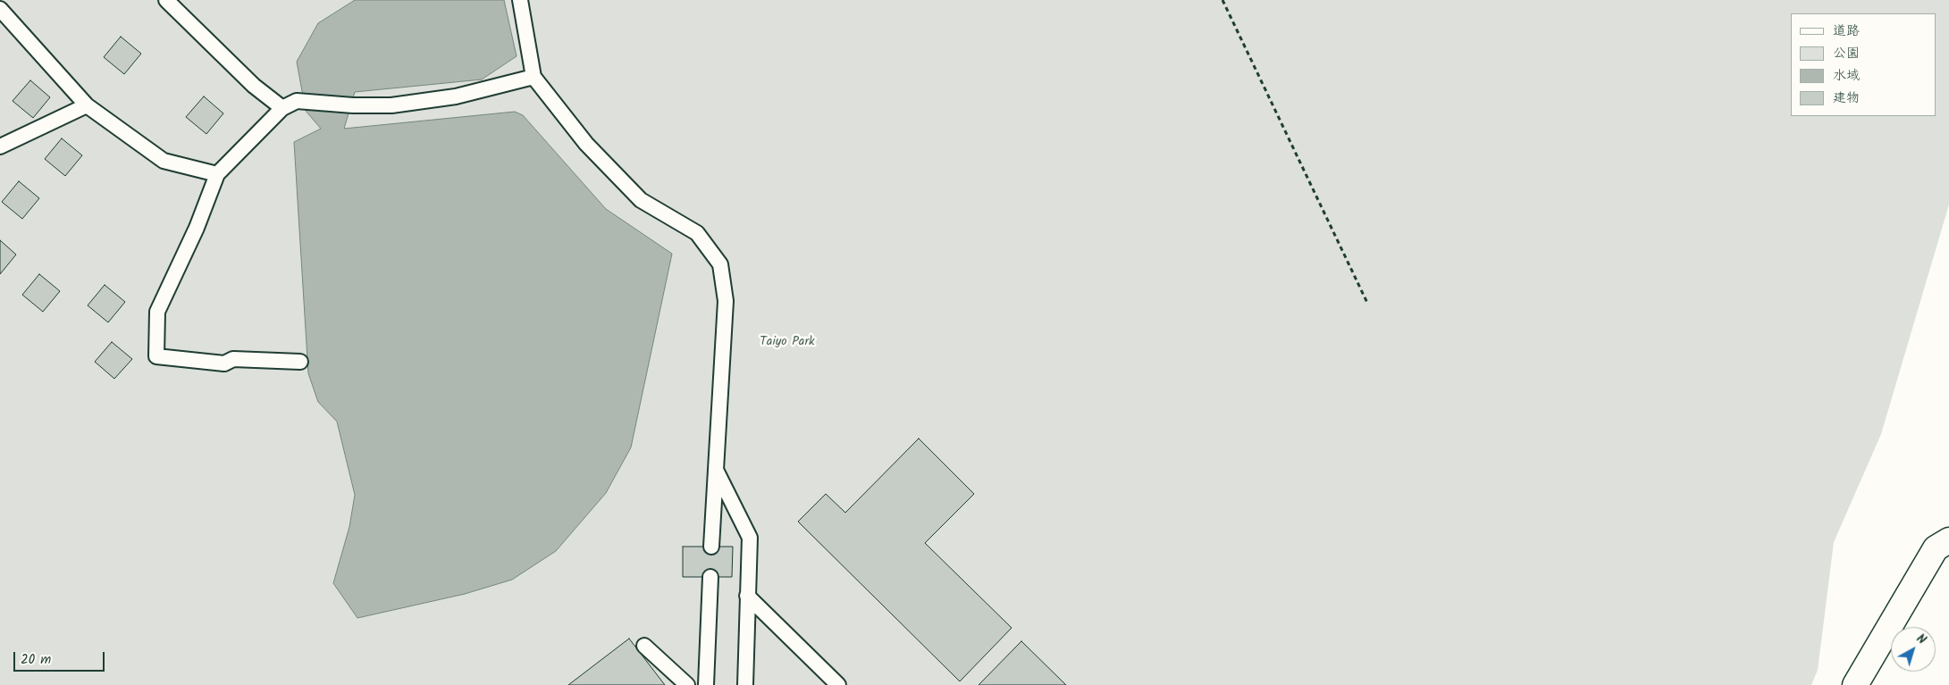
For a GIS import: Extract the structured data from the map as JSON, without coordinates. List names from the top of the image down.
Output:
{
  "parks": ["Taiyo Park"],
  "legend": [
    "道路",
    "公園",
    "水域",
    "建物"
  ],
  "scale_bar": "20 m",
  "north": "top right"
}
